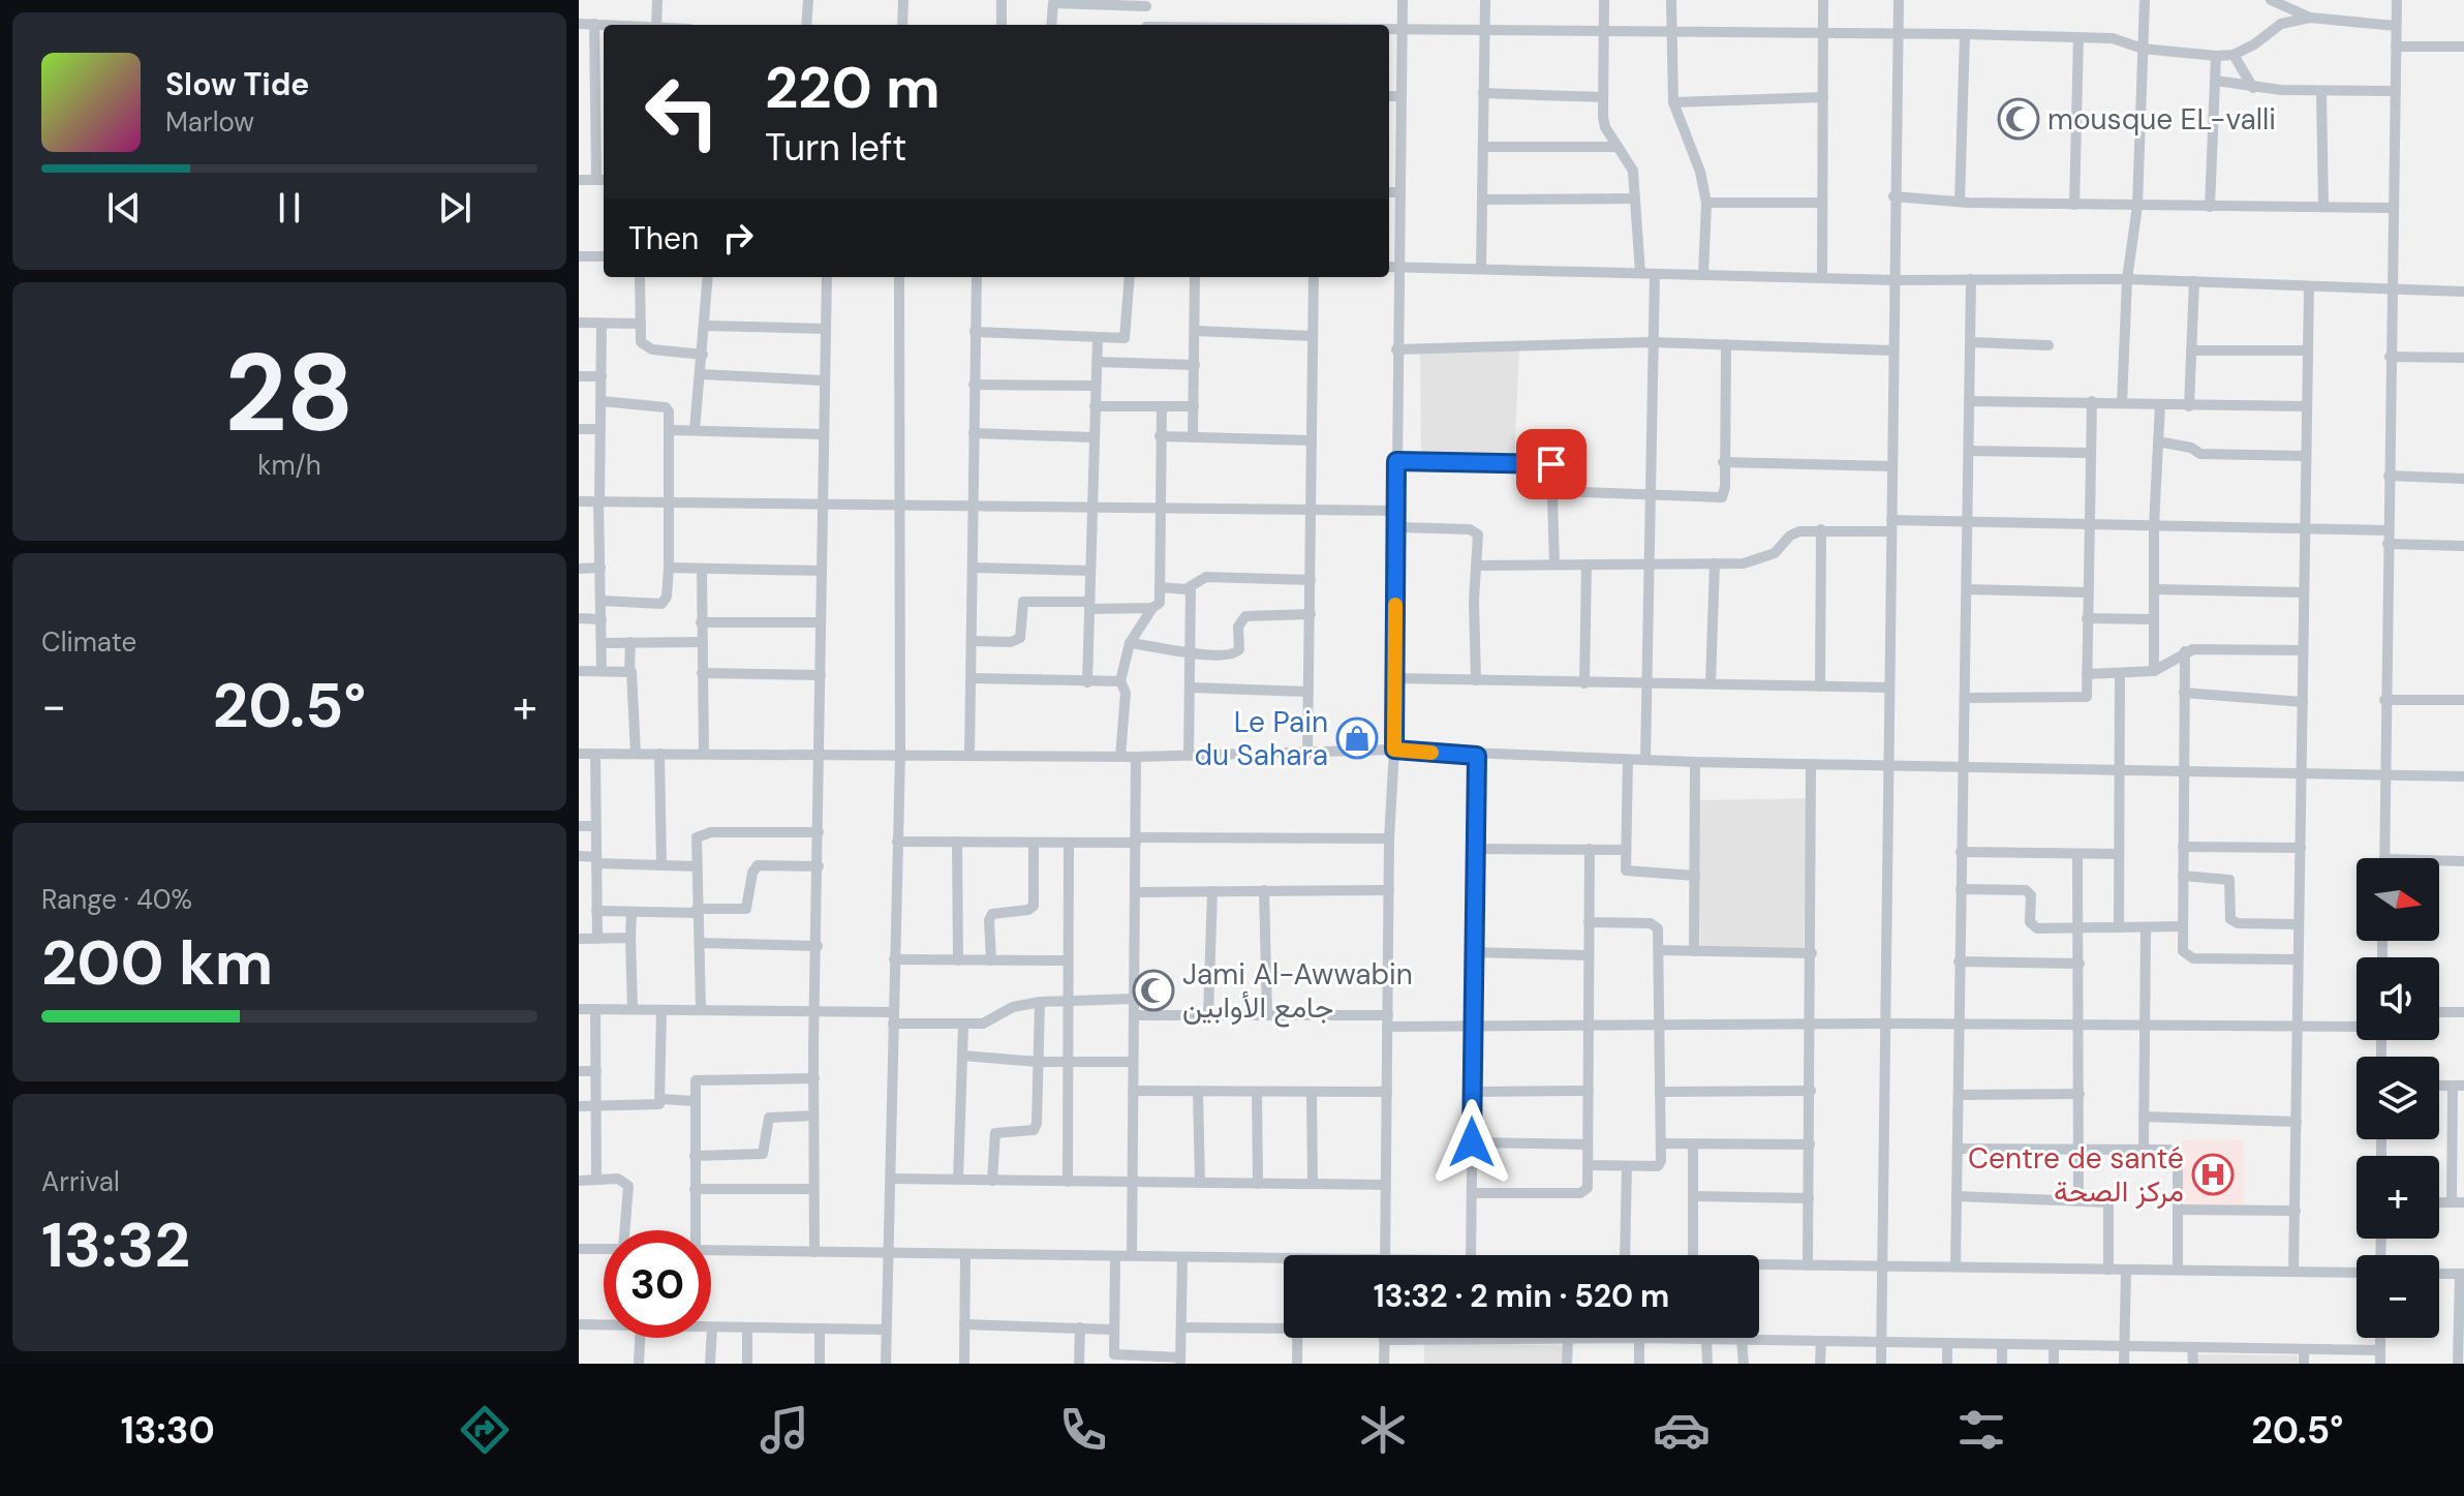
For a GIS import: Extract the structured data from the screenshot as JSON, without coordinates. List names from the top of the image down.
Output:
{
  "places": {
    "mosque": ["mousque EL-valli", "Jami Al-Awwabin جامع الأوابين"],
    "shop": ["Le Pain du Sahara"],
    "hospital": ["Centre de santé مركز الصحة"]
  },
  "north": "right",
  "page": {
    "turn": ["220 m", "Turn left"],
    "song": ["Slow Tide", "Marlow"],
    "then": "Then",
    "tile": [
      ["28", "km/h"],
      "Climate",
      ["Range · 40%", "200 km"],
      ["Arrival", "13:32"]
    ],
    "heat": ["−", "20.5°", "+"],
    "map_buttons": ["+", "−"],
    "limit": "30",
    "trip": "13:32 · 2 min · 520 m",
    "tabs": ["13:30", "20.5°"]
  }
}
